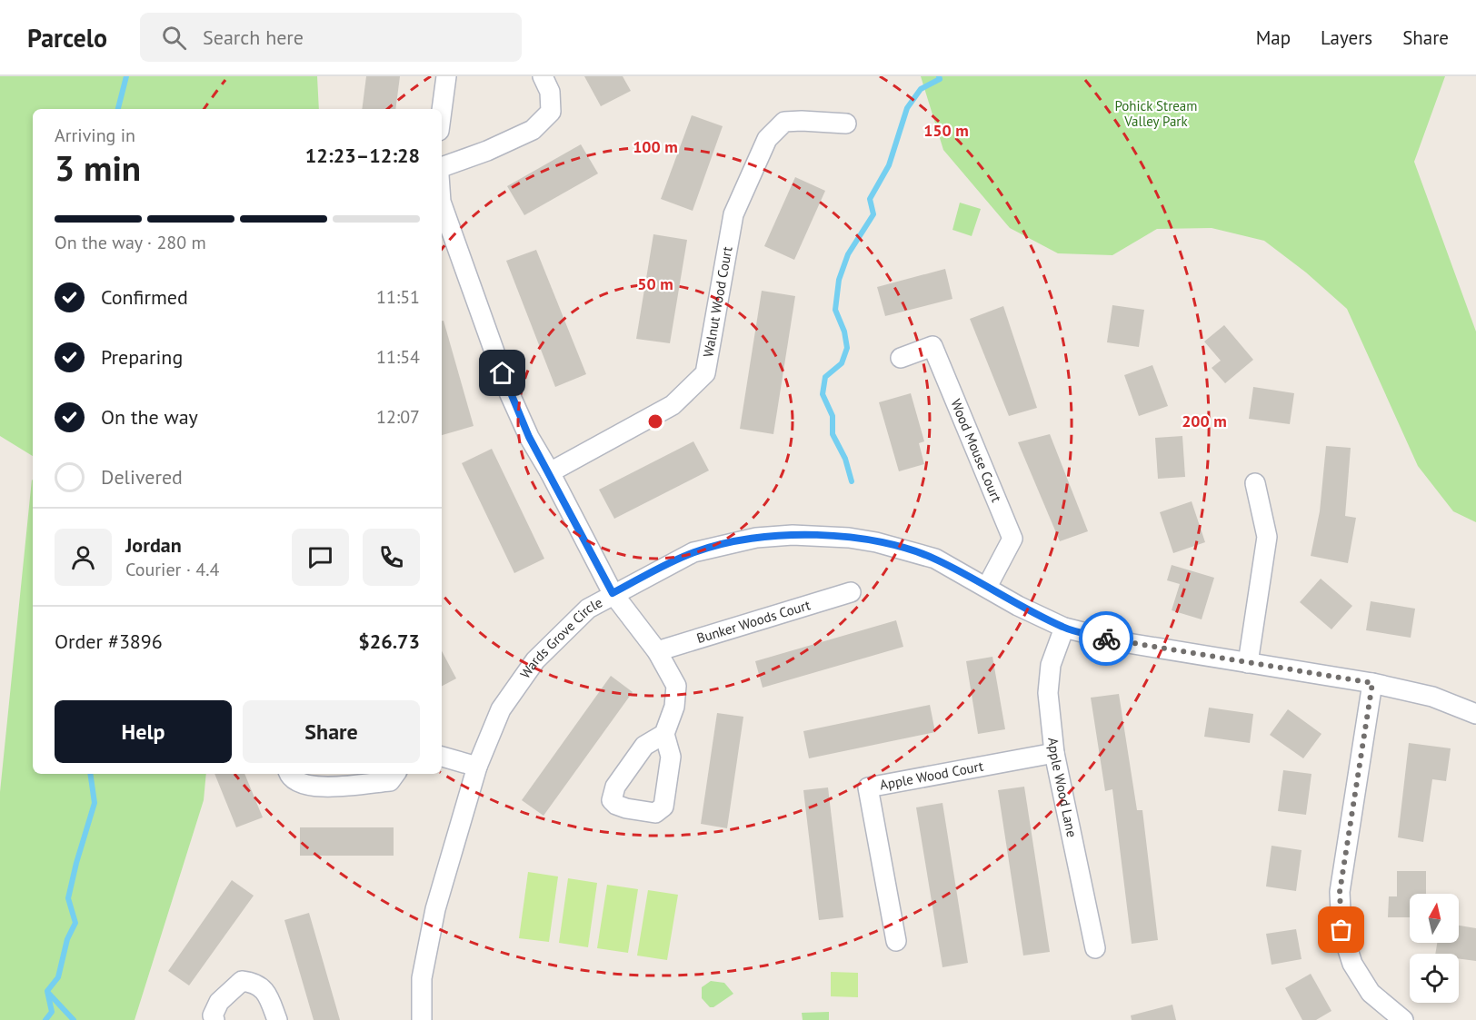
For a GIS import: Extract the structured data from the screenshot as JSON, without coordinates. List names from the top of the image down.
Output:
{
  "streets": {
    "street": [
      "Walnut Wood Court",
      "Wood Mouse Court",
      "Bunker Woods Court",
      "Wards Grove Circle",
      "Apple Wood Court",
      "Apple Wood Lane"
    ]
  },
  "crossings": [
    ["Wood Mouse Court", "Wards Grove Circle"],
    ["Wards Grove Circle", "Apple Wood Lane"],
    ["Apple Wood Court", "Apple Wood Lane"]
  ],
  "parks": ["Pohick Stream Valley Park"],
  "north": "top",
  "page": {
    "header": "Parcelo",
    "search": "Search here",
    "nav": ["Map", "Layers", "Share"],
    "heading": ["3 min", "Arriving in", "12:23–12:28"],
    "panel": [
      "Jordan",
      "Courier · 4.4",
      "Order #3896",
      "$26.73"
    ],
    "bar": "On the way · 280 m",
    "list": [
      ["Confirmed", "11:51"],
      ["Preparing", "11:54"],
      ["On the way", "12:07"],
      "Delivered"
    ],
    "buttons": ["Help", "Share"]
  },
  "rings": [
    "150 m",
    "100 m",
    "50 m",
    "200 m"
  ]
}
